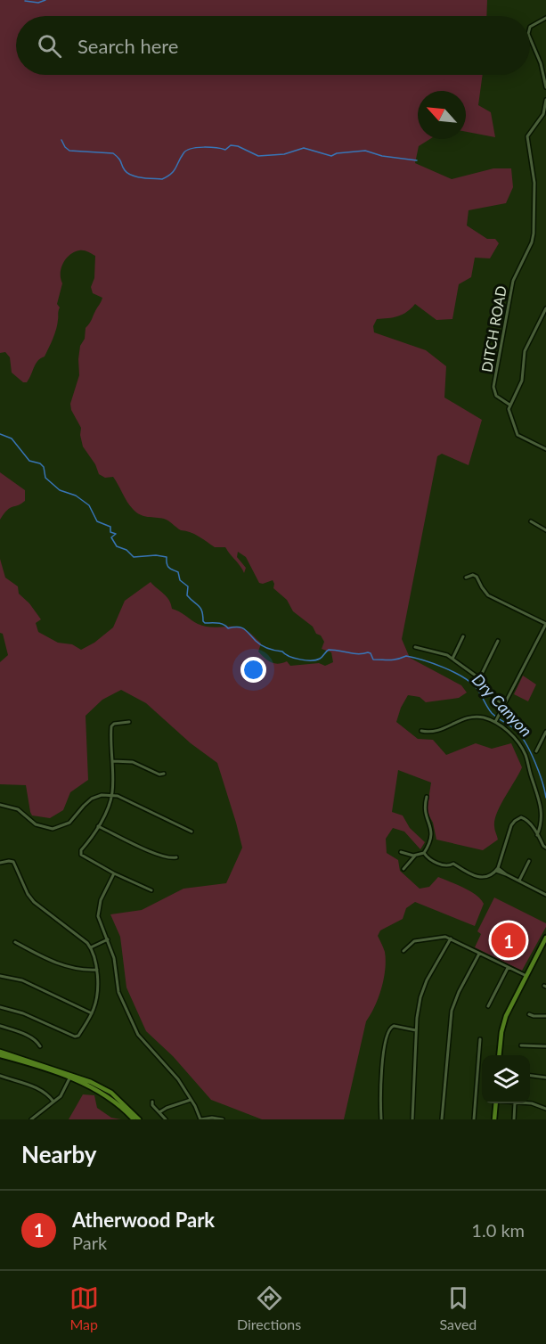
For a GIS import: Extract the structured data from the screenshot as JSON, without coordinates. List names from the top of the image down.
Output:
{
  "streets": {
    "street": ["DITCH ROAD"]
  },
  "water": ["Dry Canyon"],
  "north": "top left",
  "page": {
    "search": "Search here",
    "pins": "1",
    "heading": "Nearby",
    "list": [
      {
        "mark": "1",
        "name": "Atherwood Park",
        "note": "Park",
        "value": "1.0 km"
      }
    ],
    "nav": ["Map", "Directions", "Saved"]
  }
}
